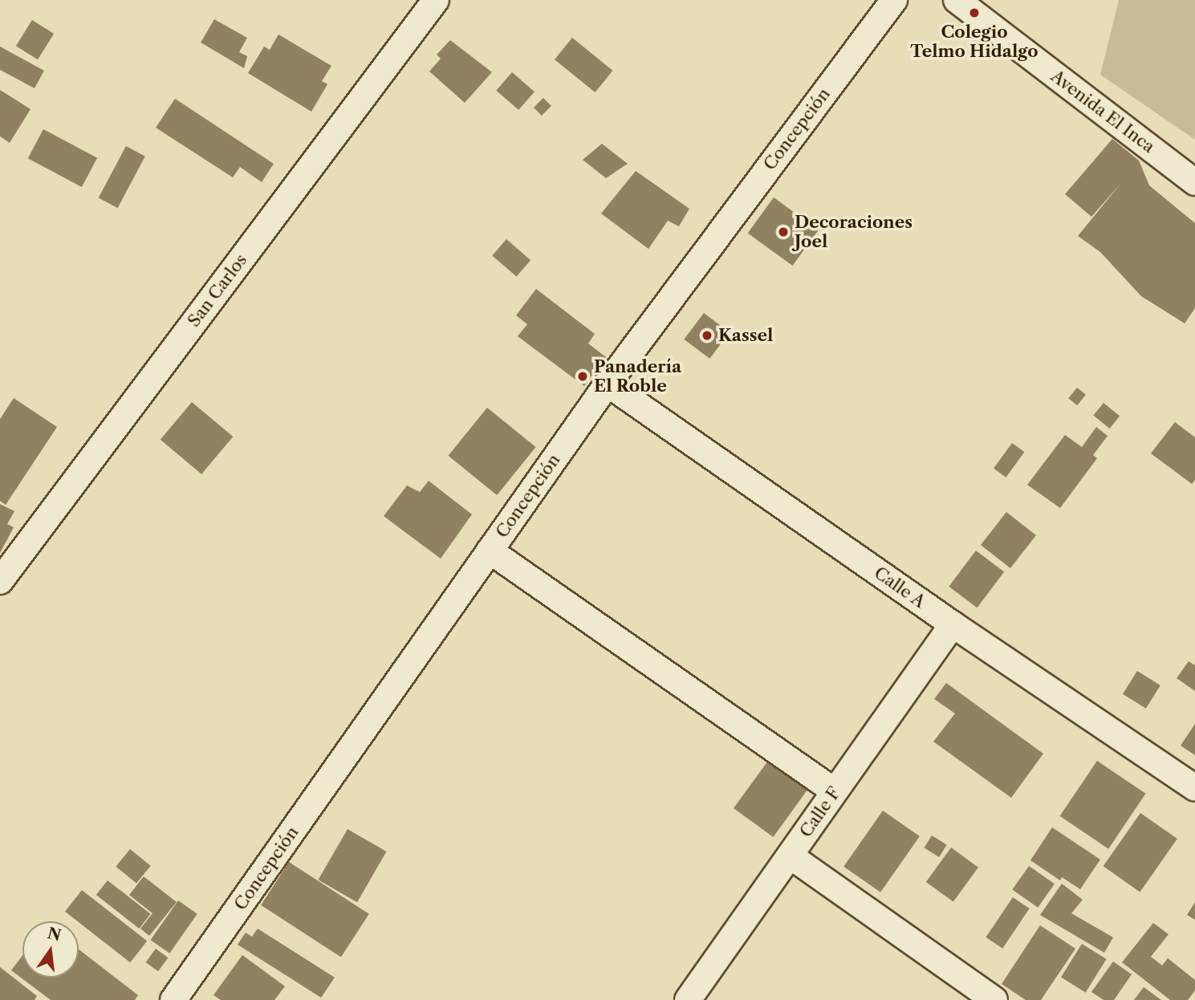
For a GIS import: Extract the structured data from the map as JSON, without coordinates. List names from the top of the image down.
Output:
{
  "streets": {
    "street": [
      "Avenida El Inca",
      "Concepción",
      "San Carlos",
      "Calle A",
      "Calle F"
    ]
  },
  "crossings": [
    ["Concepción", "Calle A"],
    ["Calle A", "Calle F"]
  ],
  "places": [
    "Colegio Telmo Hidalgo",
    "Decoraciones Joel",
    "Kassel",
    "Panadería El Roble"
  ],
  "north": "top"
}
